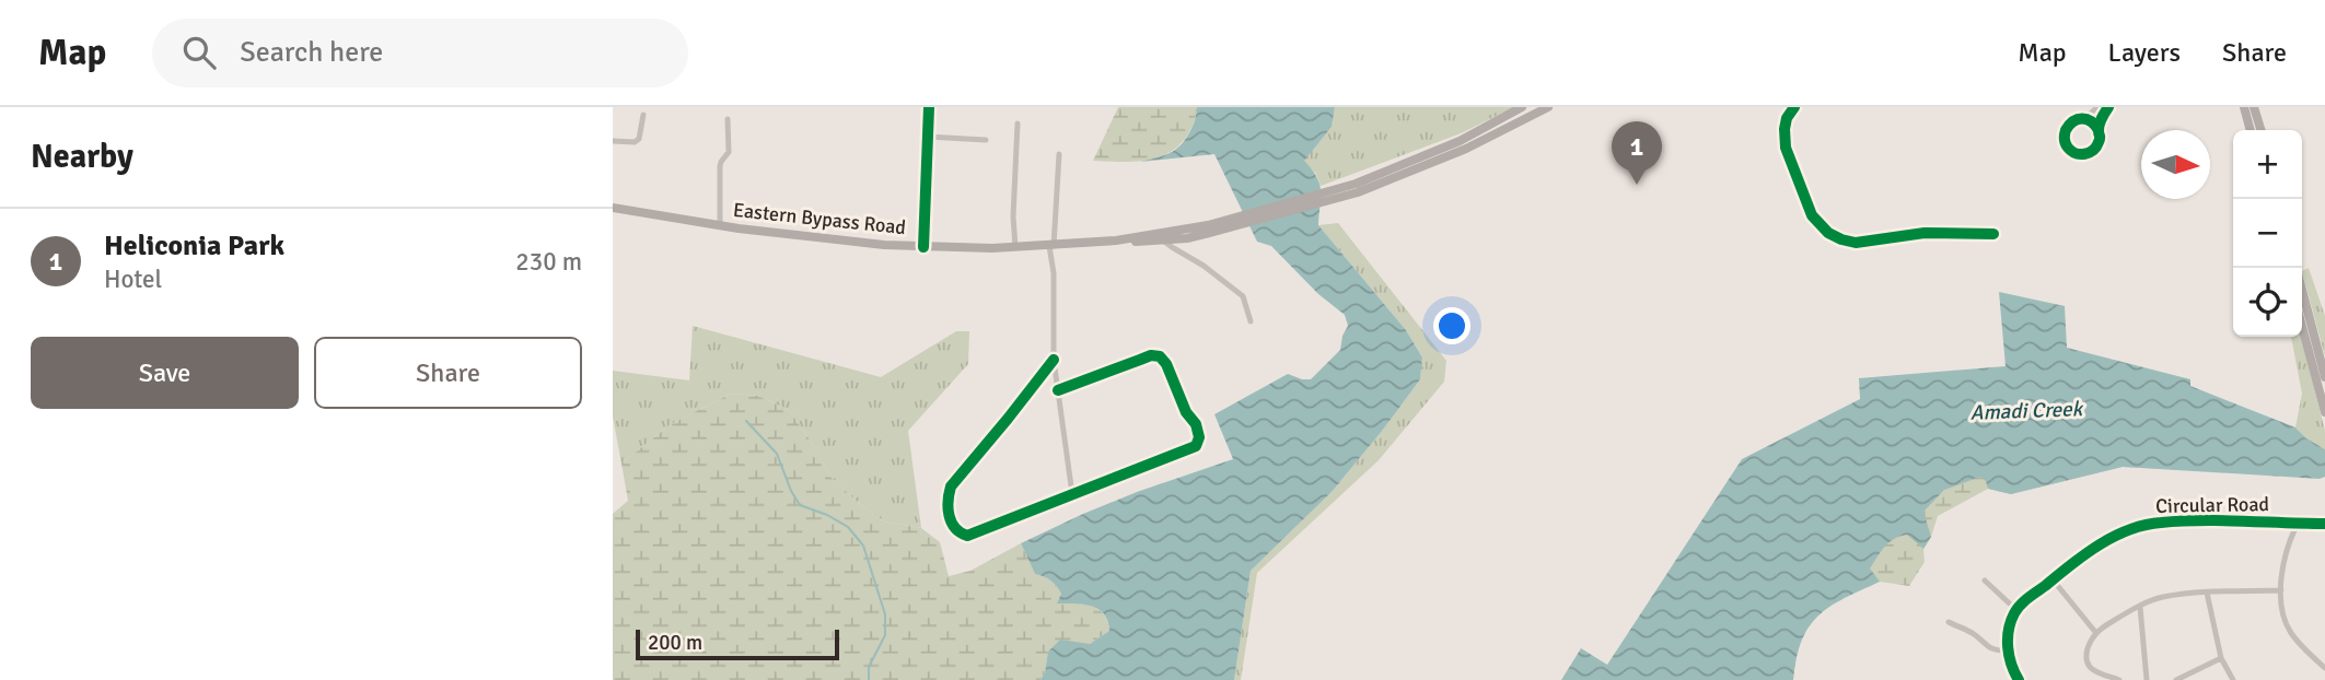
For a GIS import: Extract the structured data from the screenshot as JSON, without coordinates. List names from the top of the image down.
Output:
{
  "streets": {
    "main road": ["Eastern Bypass Road"],
    "street": ["Circular Road"]
  },
  "water": ["Amadi Creek"],
  "scale_bar": "200 m",
  "north": "right",
  "page": {
    "header": "Map",
    "search": "Search here",
    "nav": ["Map", "Layers", "Share"],
    "heading": "Nearby",
    "pins": "1",
    "map_buttons": ["+", "−"],
    "list": [
      {
        "mark": "1",
        "name": "Heliconia Park",
        "note": "Hotel",
        "value": "230 m"
      }
    ],
    "buttons": ["Save", "Share"],
    "scale": "200 m"
  }
}
